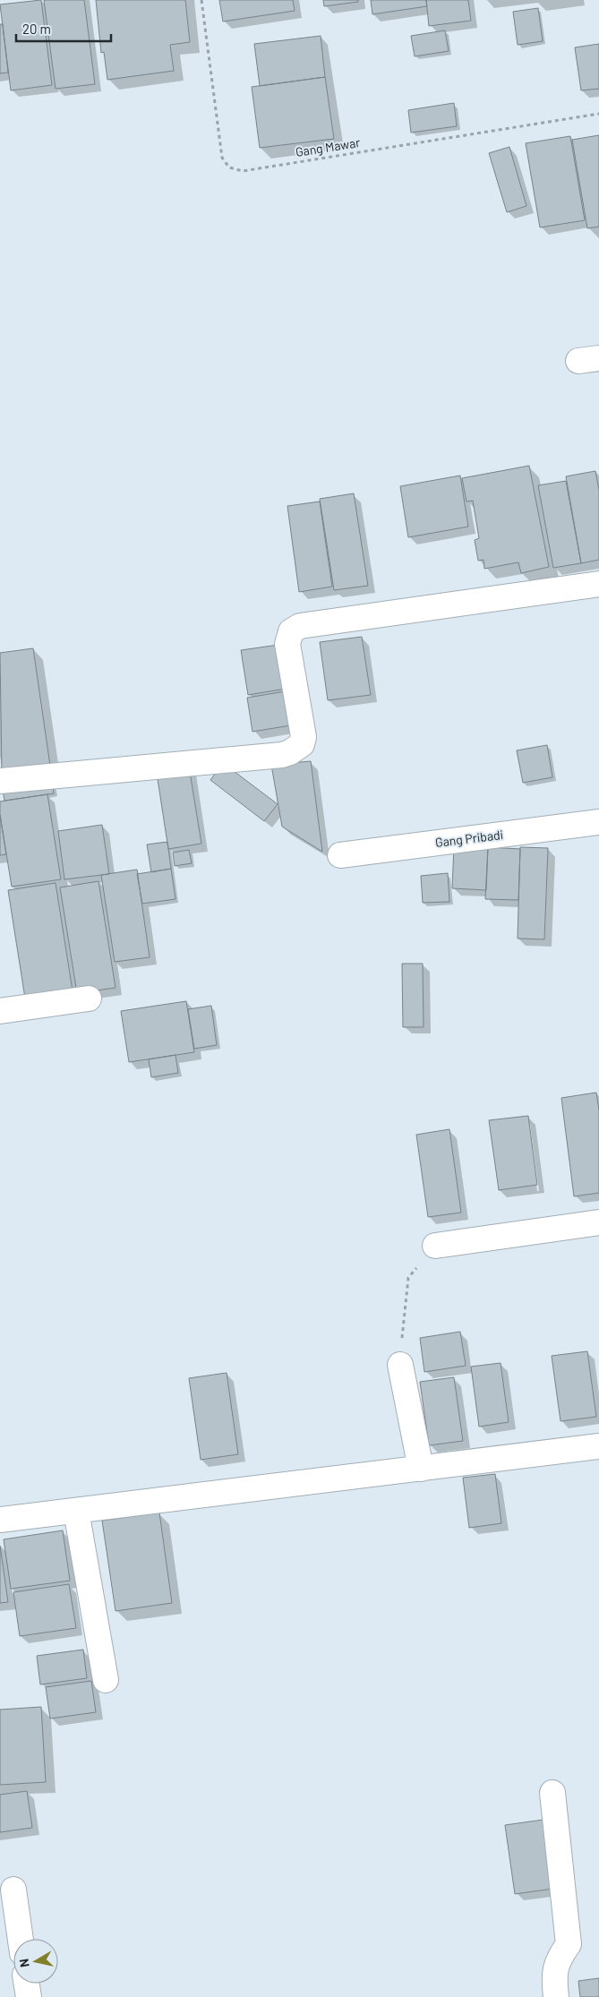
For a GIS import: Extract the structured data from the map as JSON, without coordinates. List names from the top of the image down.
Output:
{
  "streets": {
    "street": ["Gang Pribadi"],
    "path": ["Gang Mawar"]
  },
  "scale_bar": "20 m",
  "north": "left"
}
